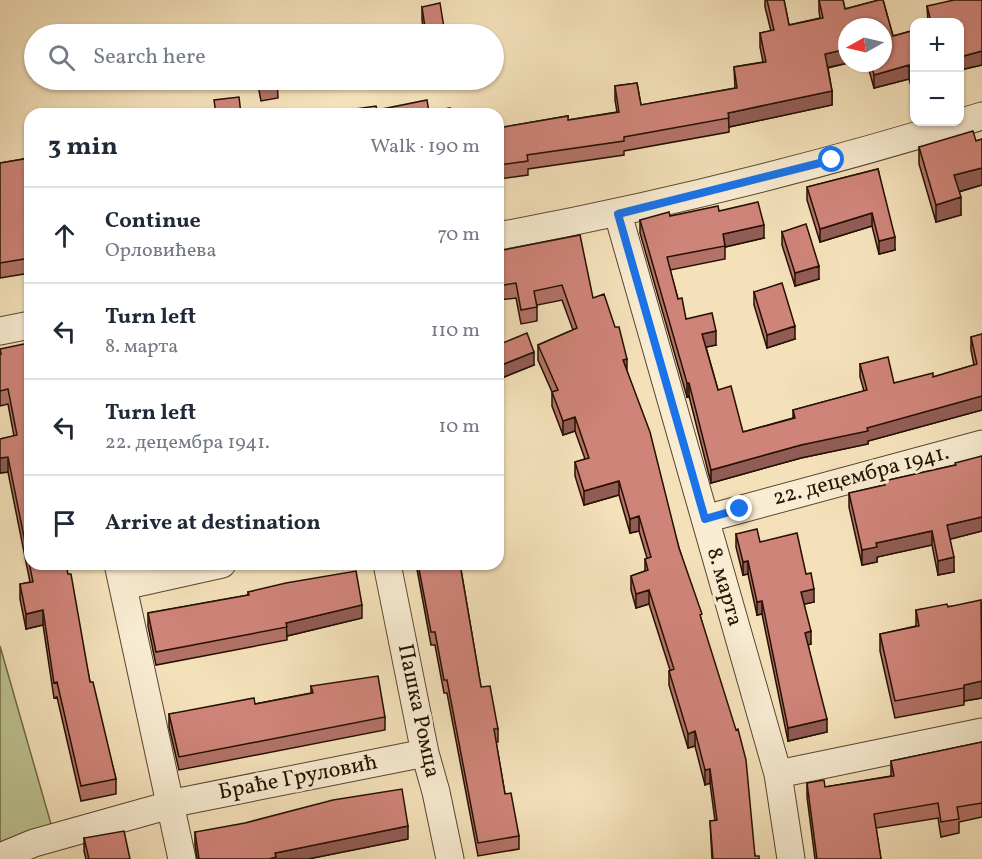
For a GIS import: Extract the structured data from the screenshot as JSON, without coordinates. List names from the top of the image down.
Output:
{
  "streets": {
    "street": [
      "22. децембра 1941.",
      "8. марта",
      "Пашка Ромца",
      "Браће Груловић"
    ]
  },
  "crossings": [
    ["22. децембра 1941.", "8. марта"],
    ["Пашка Ромца", "Браће Груловић"]
  ],
  "north": "left",
  "page": {
    "map_buttons": ["+", "−"],
    "search": "Search here",
    "heading": ["3 min", "Walk · 190 m"],
    "list": [
      ["Continue", "Орловићева", "70 m"],
      ["Turn left", "8. марта", "110 m"],
      ["Turn left", "22. децембра 1941.", "10 m"],
      "Arrive at destination"
    ]
  }
}
